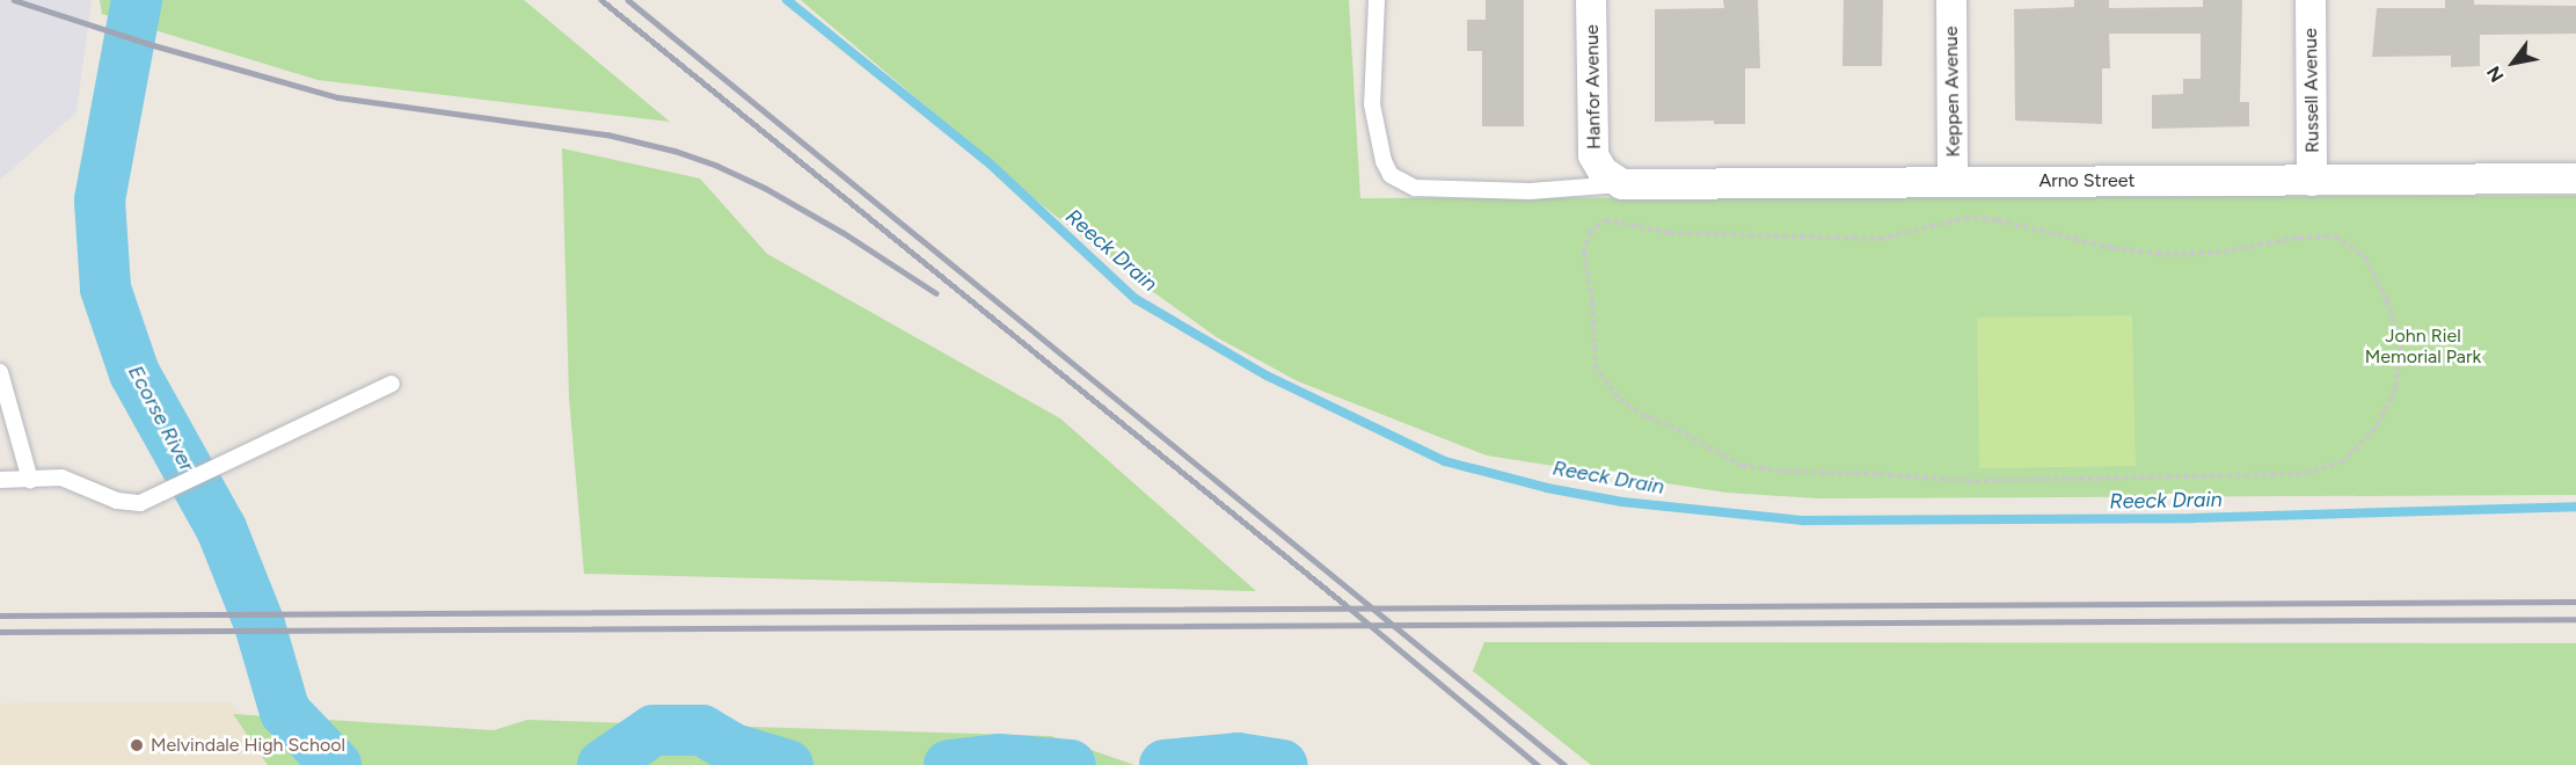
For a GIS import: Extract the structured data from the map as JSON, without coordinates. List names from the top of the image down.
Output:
{
  "streets": {
    "street": [
      "Hanfor Avenue",
      "Russell Avenue",
      "Keppen Avenue",
      "Arno Street"
    ]
  },
  "crossings": [
    ["Hanfor Avenue", "Arno Street"],
    ["Russell Avenue", "Arno Street"],
    ["Keppen Avenue", "Arno Street"]
  ],
  "water": ["Reeck Drain", "Ecorse River"],
  "parks": ["John Riel Memorial Park"],
  "places": ["Melvindale High School"],
  "north": "bottom left"
}
